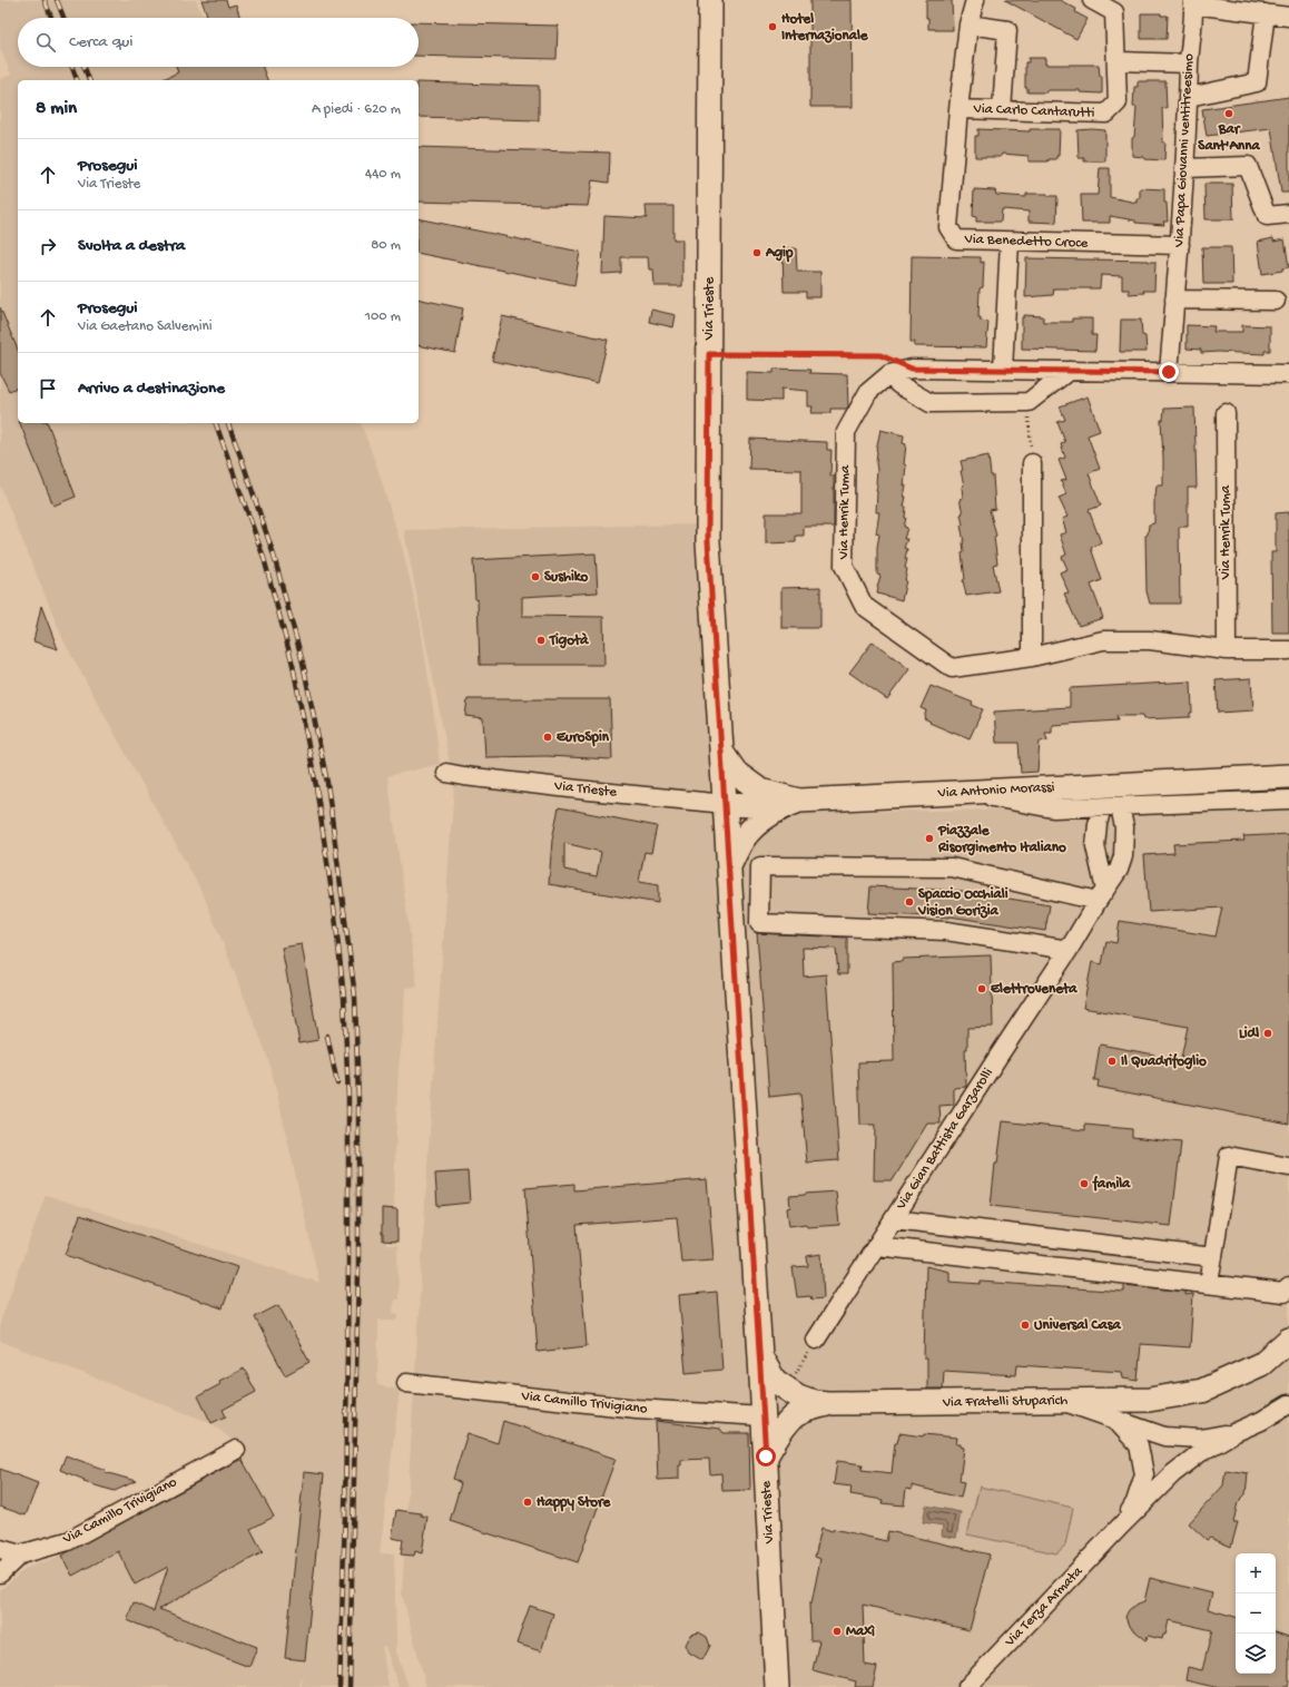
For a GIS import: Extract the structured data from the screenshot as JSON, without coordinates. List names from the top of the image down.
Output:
{
  "streets": {
    "main road": ["Via Trieste", "Via Antonio Morassi", "Via Fratelli Stuparich"],
    "street": [
      "Via Carlo Cantarutti",
      "Via Papa Giovanni ventitreesimo",
      "Via Benedetto Croce",
      "Via Henrik Tuma",
      "Via Gian Battista Garzarolli",
      "Via Camillo Trivigiano",
      "Via Terza Armata"
    ]
  },
  "crossings": [
    ["Via Carlo Cantarutti", "Via Benedetto Croce"],
    ["Via Papa Giovanni ventitreesimo", "Via Benedetto Croce"],
    ["Via Trieste", "Via Antonio Morassi"],
    ["Via Trieste", "Via Fratelli Stuparich"],
    ["Via Trieste", "Via Camillo Trivigiano"]
  ],
  "places": [
    "Hotel Internazionale",
    "Bar Sant'Anna",
    "Agip",
    "Sushiko",
    "Tigotà",
    "EuroSpin",
    "Piazzale Risorgimento Italiano",
    "Spaccio Occhiali Vision Gorizia",
    "Elettroveneta",
    "Lidl",
    "Il Quadrifoglio",
    "famila",
    "Universal Casa",
    "Happy Store",
    "Maxì"
  ],
  "page": {
    "search": "Cerca qui",
    "heading": ["8 min", "A piedi · 620 m"],
    "list": [
      ["Prosegui", "Via Trieste", "440 m"],
      ["Svolta a destra", "80 m"],
      ["Prosegui", "Via Gaetano Salvemini", "100 m"],
      "Arrivo a destinazione"
    ],
    "map_buttons": ["+", "−"]
  }
}
